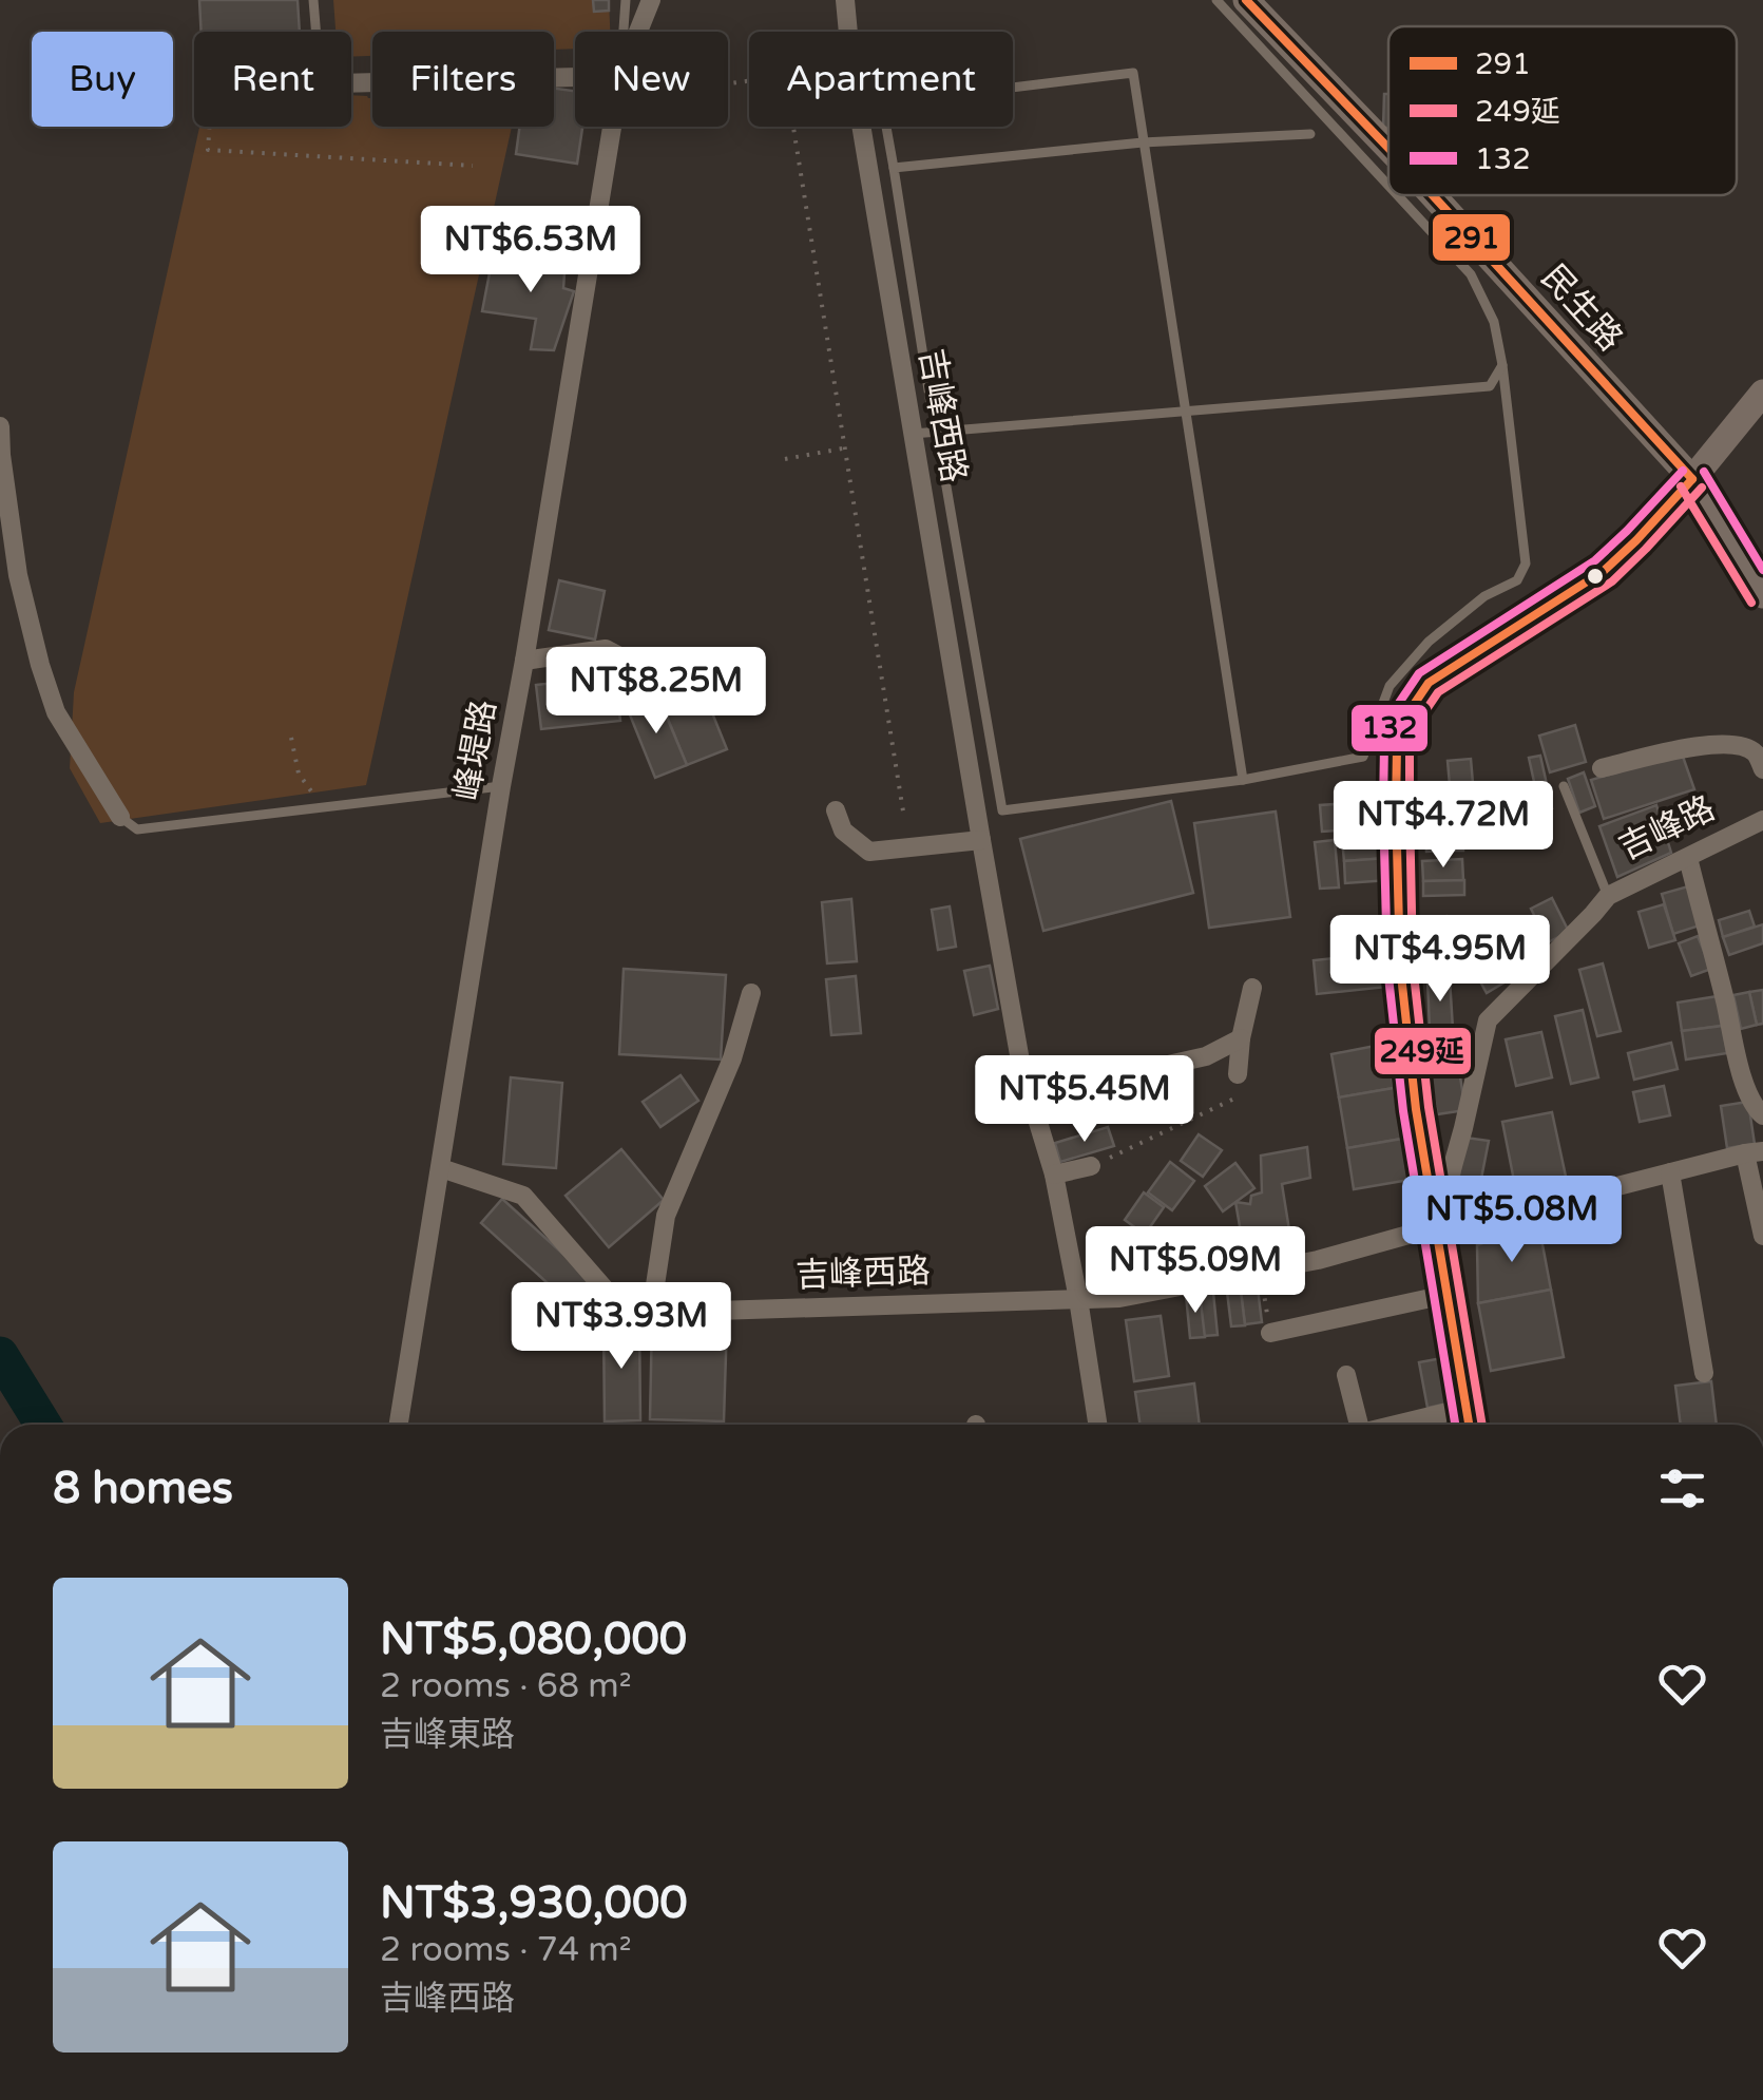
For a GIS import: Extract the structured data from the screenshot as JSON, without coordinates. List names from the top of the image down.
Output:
{
  "streets": {
    "street": [
      "民生路",
      "吉峰西路",
      "峰堤路",
      "吉峰路"
    ]
  },
  "crossings": [
    ["民生路", "吉峰路"],
    ["吉峰西路", "峰堤路"],
    ["吉峰西路", "吉峰路"]
  ],
  "lines": ["transit line 291", "transit line 132", "transit line 249延"],
  "legend": ["291", "249延", "132"],
  "page": {
    "chip": [
      "Buy",
      "Rent",
      "Filters",
      "New",
      "Apartment"
    ],
    "price": [
      "NT$6.53M",
      "NT$8.25M",
      "NT$4.72M",
      "NT$4.95M",
      "NT$5.45M",
      "NT$5.08M",
      "NT$5.09M",
      "NT$3.93M"
    ],
    "heading": "8 homes",
    "list": [
      {
        "name": "NT$5,080,000",
        "note": "2 rooms · 68 m² · 吉峰東路"
      },
      {
        "name": "NT$3,930,000",
        "note": "2 rooms · 74 m² · 吉峰西路"
      }
    ]
  }
}
